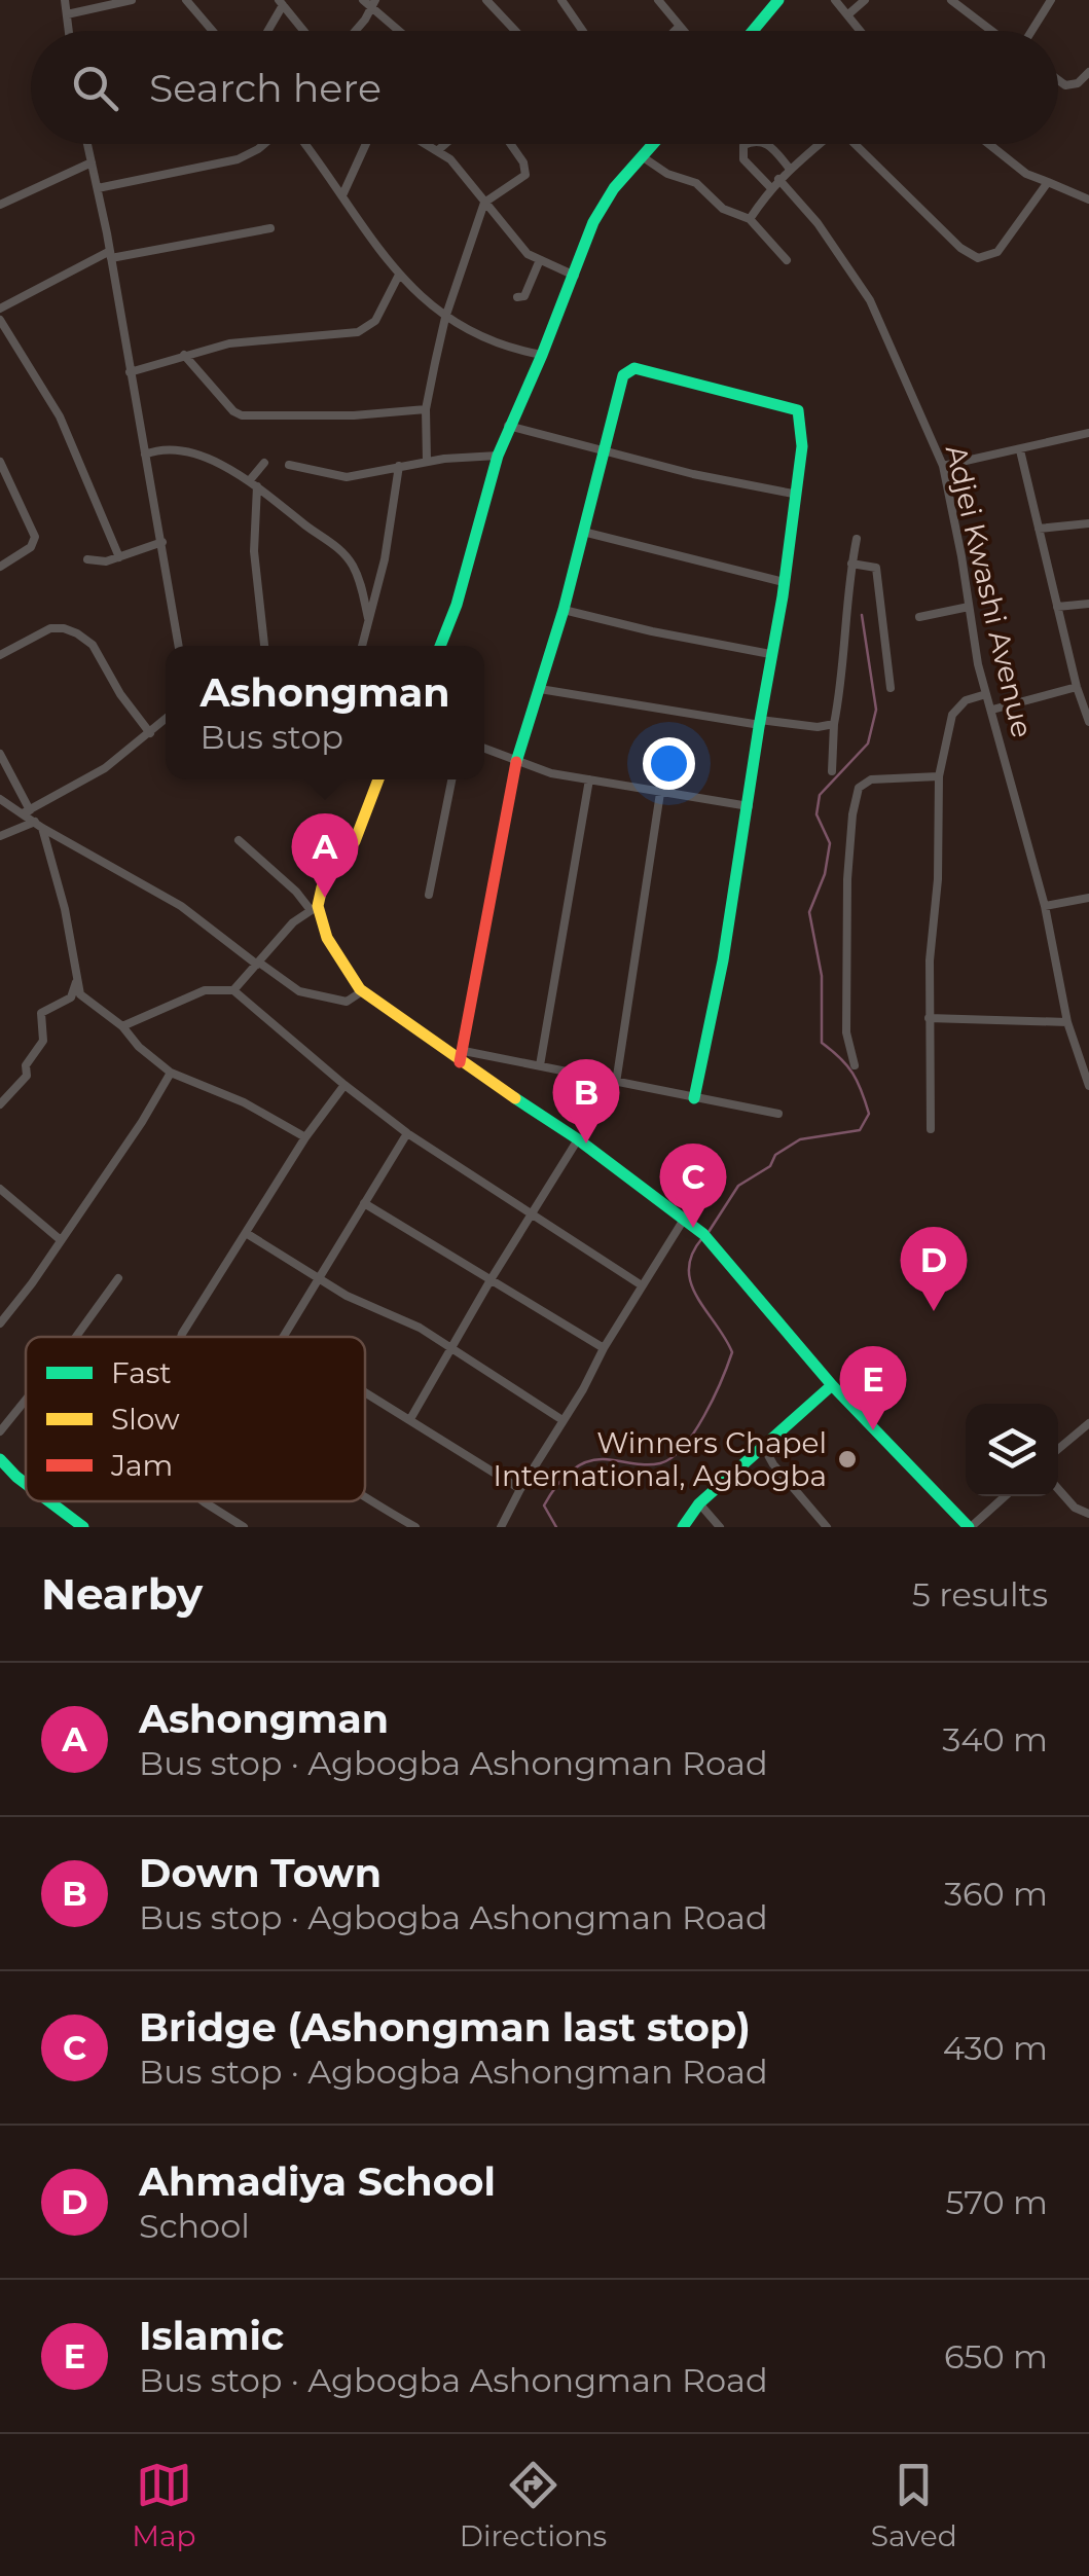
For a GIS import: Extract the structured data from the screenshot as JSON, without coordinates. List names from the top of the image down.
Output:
{
  "streets": {
    "street": ["Adjei Kwashi Avenue"]
  },
  "places": ["Winners Chapel International, Agbogba"],
  "legend": ["Fast", "Slow", "Jam"],
  "page": {
    "search": "Search here",
    "popup": ["Ashongman", "Bus stop"],
    "pins": [
      "A",
      "B",
      "C",
      "D",
      "E"
    ],
    "heading": ["Nearby", "5 results"],
    "list": [
      {
        "mark": "A",
        "name": "Ashongman",
        "note": "Bus stop · Agbogba Ashongman Road",
        "value": "340 m"
      },
      {
        "mark": "B",
        "name": "Down Town",
        "note": "Bus stop · Agbogba Ashongman Road",
        "value": "360 m"
      },
      {
        "mark": "C",
        "name": "Bridge (Ashongman last stop)",
        "note": "Bus stop · Agbogba Ashongman Road",
        "value": "430 m"
      },
      {
        "mark": "D",
        "name": "Ahmadiya School",
        "note": "School",
        "value": "570 m"
      },
      {
        "mark": "E",
        "name": "Islamic",
        "note": "Bus stop · Agbogba Ashongman Road",
        "value": "650 m"
      }
    ],
    "nav": ["Map", "Directions", "Saved"]
  }
}
